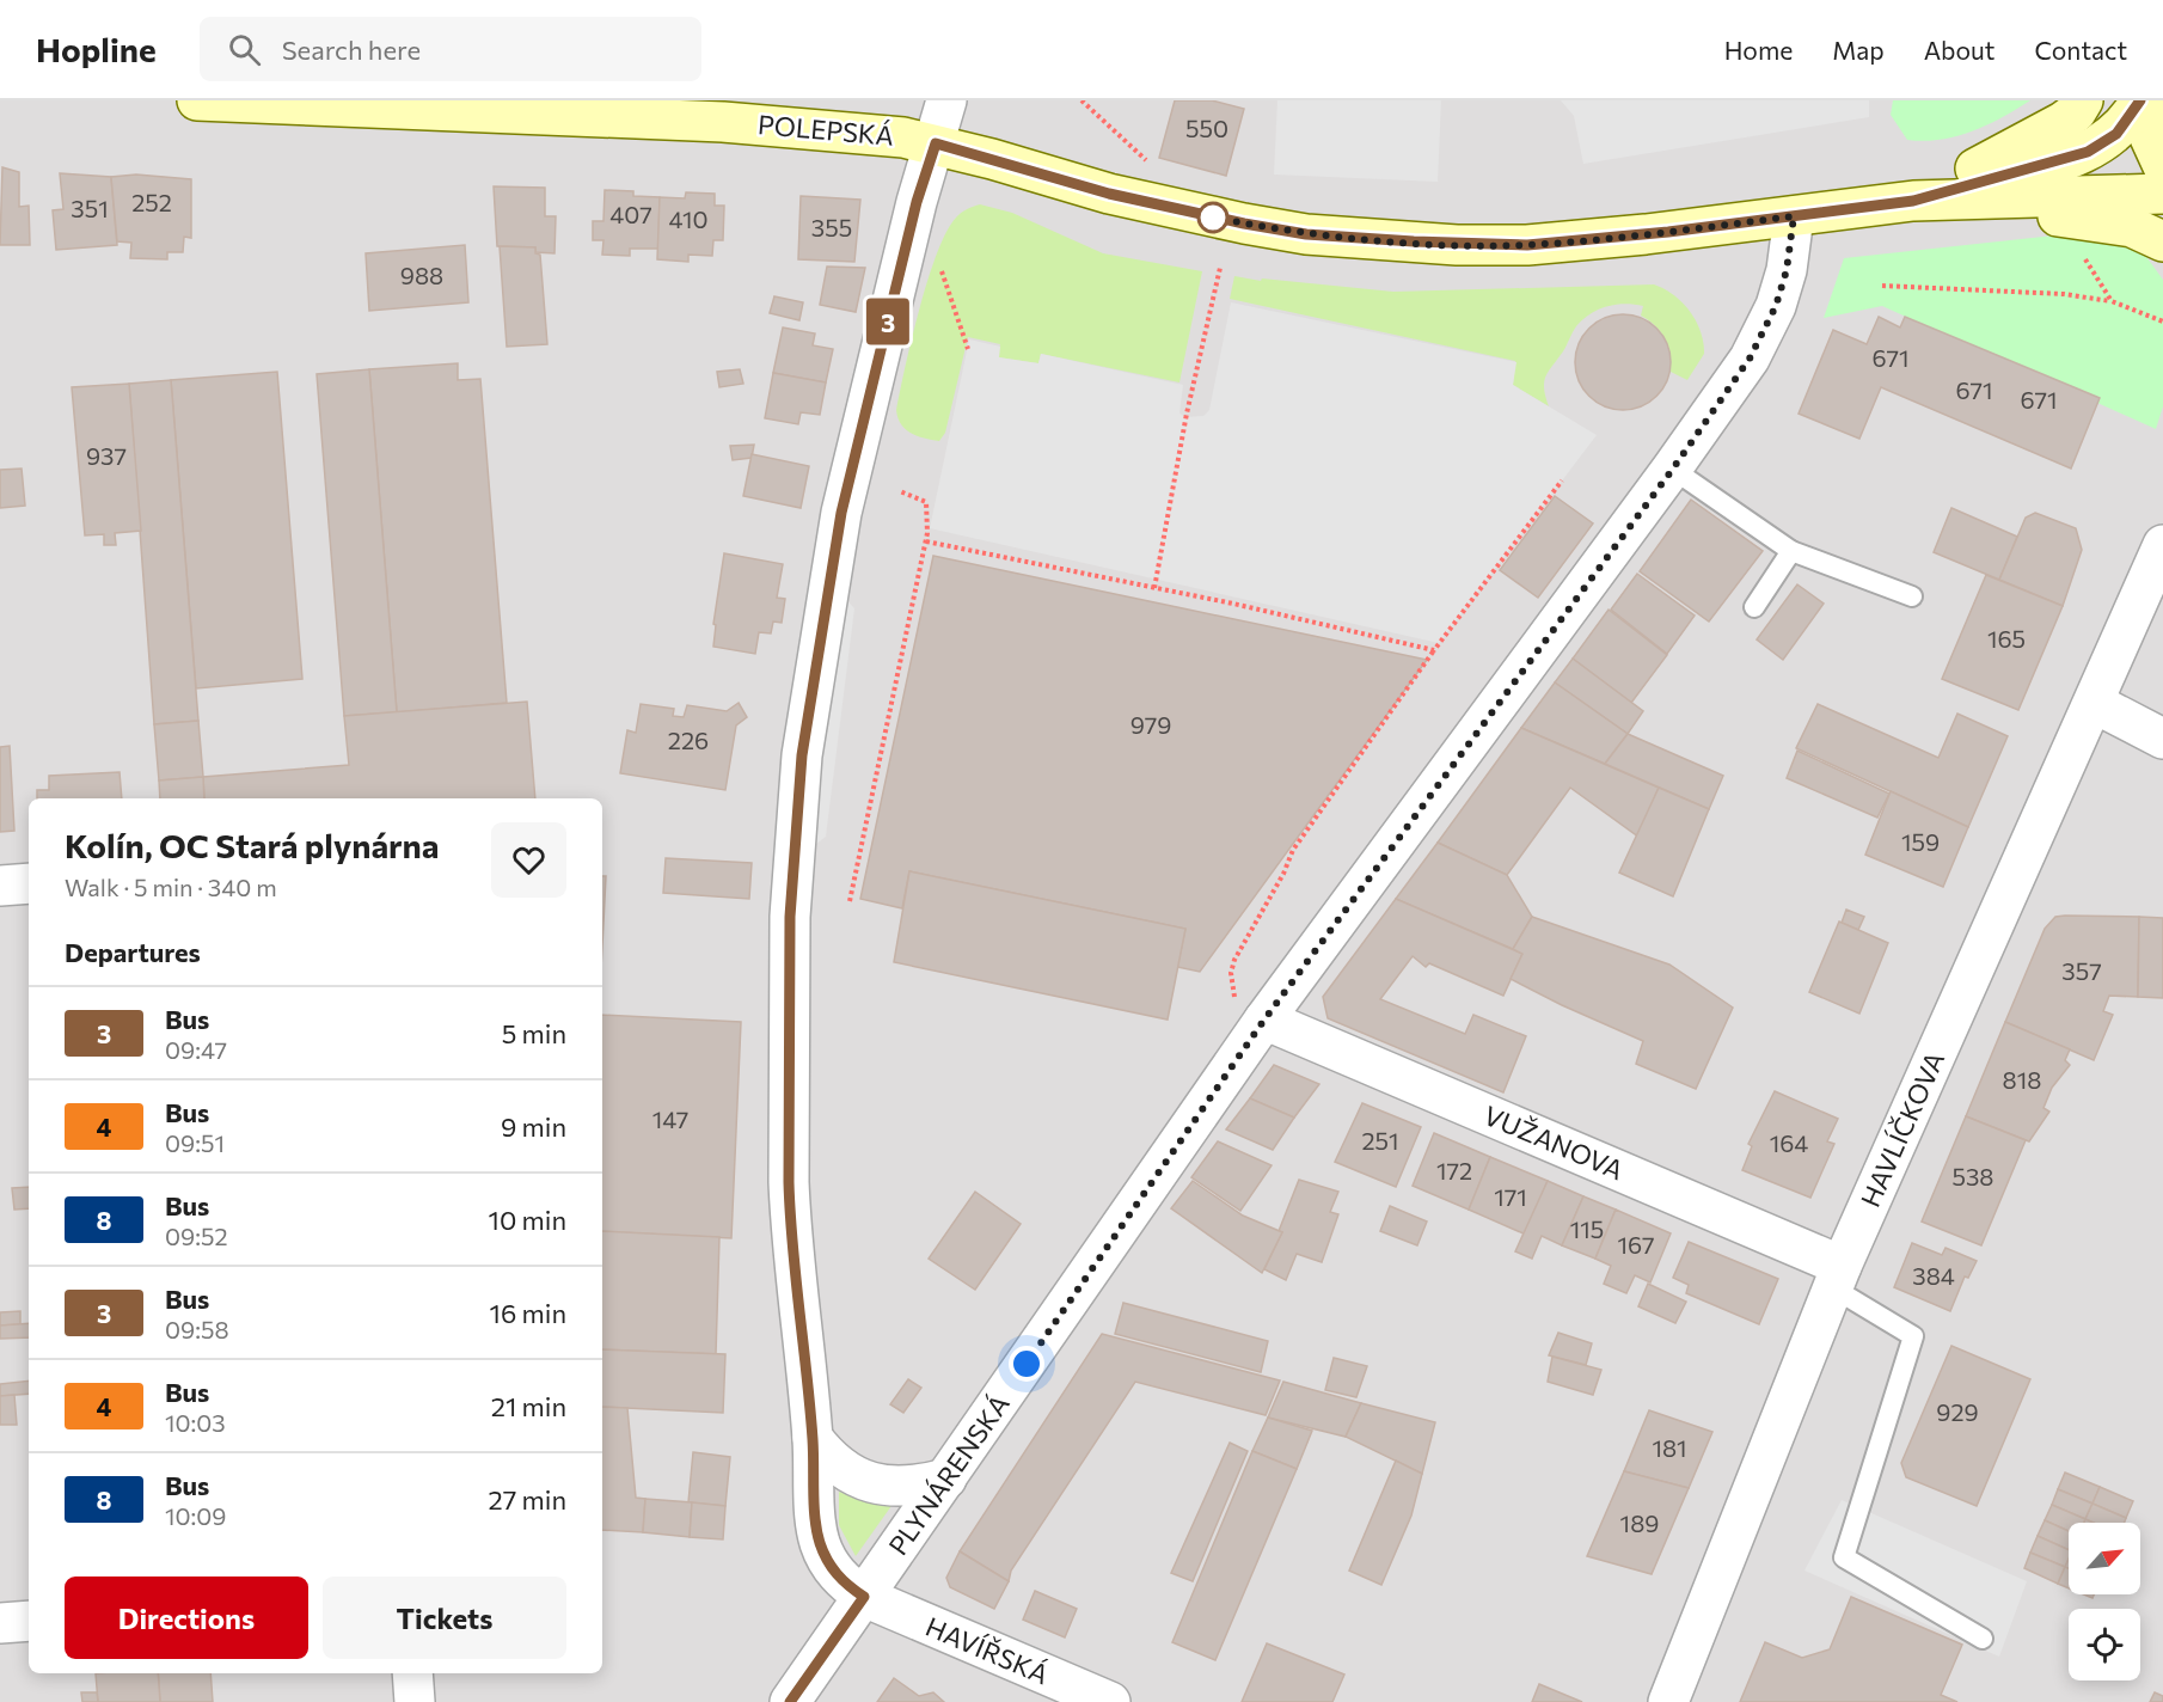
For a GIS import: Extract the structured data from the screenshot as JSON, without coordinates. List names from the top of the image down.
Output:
{
  "streets": {
    "main road": ["POLEPSKÁ"],
    "street": [
      "HAVLÍČKOVA",
      "VUŽANOVA",
      "PLYNÁRENSKÁ",
      "HAVÍŘSKÁ"
    ]
  },
  "crossings": [
    ["POLEPSKÁ", "PLYNÁRENSKÁ"],
    ["POLEPSKÁ", "HAVÍŘSKÁ"],
    ["HAVLÍČKOVA", "VUŽANOVA"],
    ["VUŽANOVA", "PLYNÁRENSKÁ"],
    ["PLYNÁRENSKÁ", "HAVÍŘSKÁ"]
  ],
  "lines": ["bus line 3"],
  "house_numbers": [
    "550",
    "252",
    "351",
    "407",
    "410",
    "355",
    "988",
    "671",
    "671",
    "671",
    "937",
    "165",
    "979",
    "226",
    "159",
    "357",
    "818",
    "147",
    "251",
    "164",
    "172",
    "538",
    "171",
    "115",
    "167",
    "384",
    "929",
    "181",
    "189"
  ],
  "north": "top right",
  "page": {
    "header": "Hopline",
    "search": "Search here",
    "nav": [
      "Home",
      "Map",
      "About",
      "Contact"
    ],
    "on_map": "3",
    "heading": [
      ["Kolín, OC Stará plynárna", "Walk · 5 min · 340 m"],
      "Departures"
    ],
    "list": [
      {
        "mark": "3",
        "name": "Bus",
        "note": "09:47",
        "value": "5 min"
      },
      {
        "mark": "4",
        "name": "Bus",
        "note": "09:51",
        "value": "9 min"
      },
      {
        "mark": "8",
        "name": "Bus",
        "note": "09:52",
        "value": "10 min"
      },
      {
        "mark": "3",
        "name": "Bus",
        "note": "09:58",
        "value": "16 min"
      },
      {
        "mark": "4",
        "name": "Bus",
        "note": "10:03",
        "value": "21 min"
      },
      {
        "mark": "8",
        "name": "Bus",
        "note": "10:09",
        "value": "27 min"
      }
    ],
    "buttons": ["Directions", "Tickets"]
  }
}
